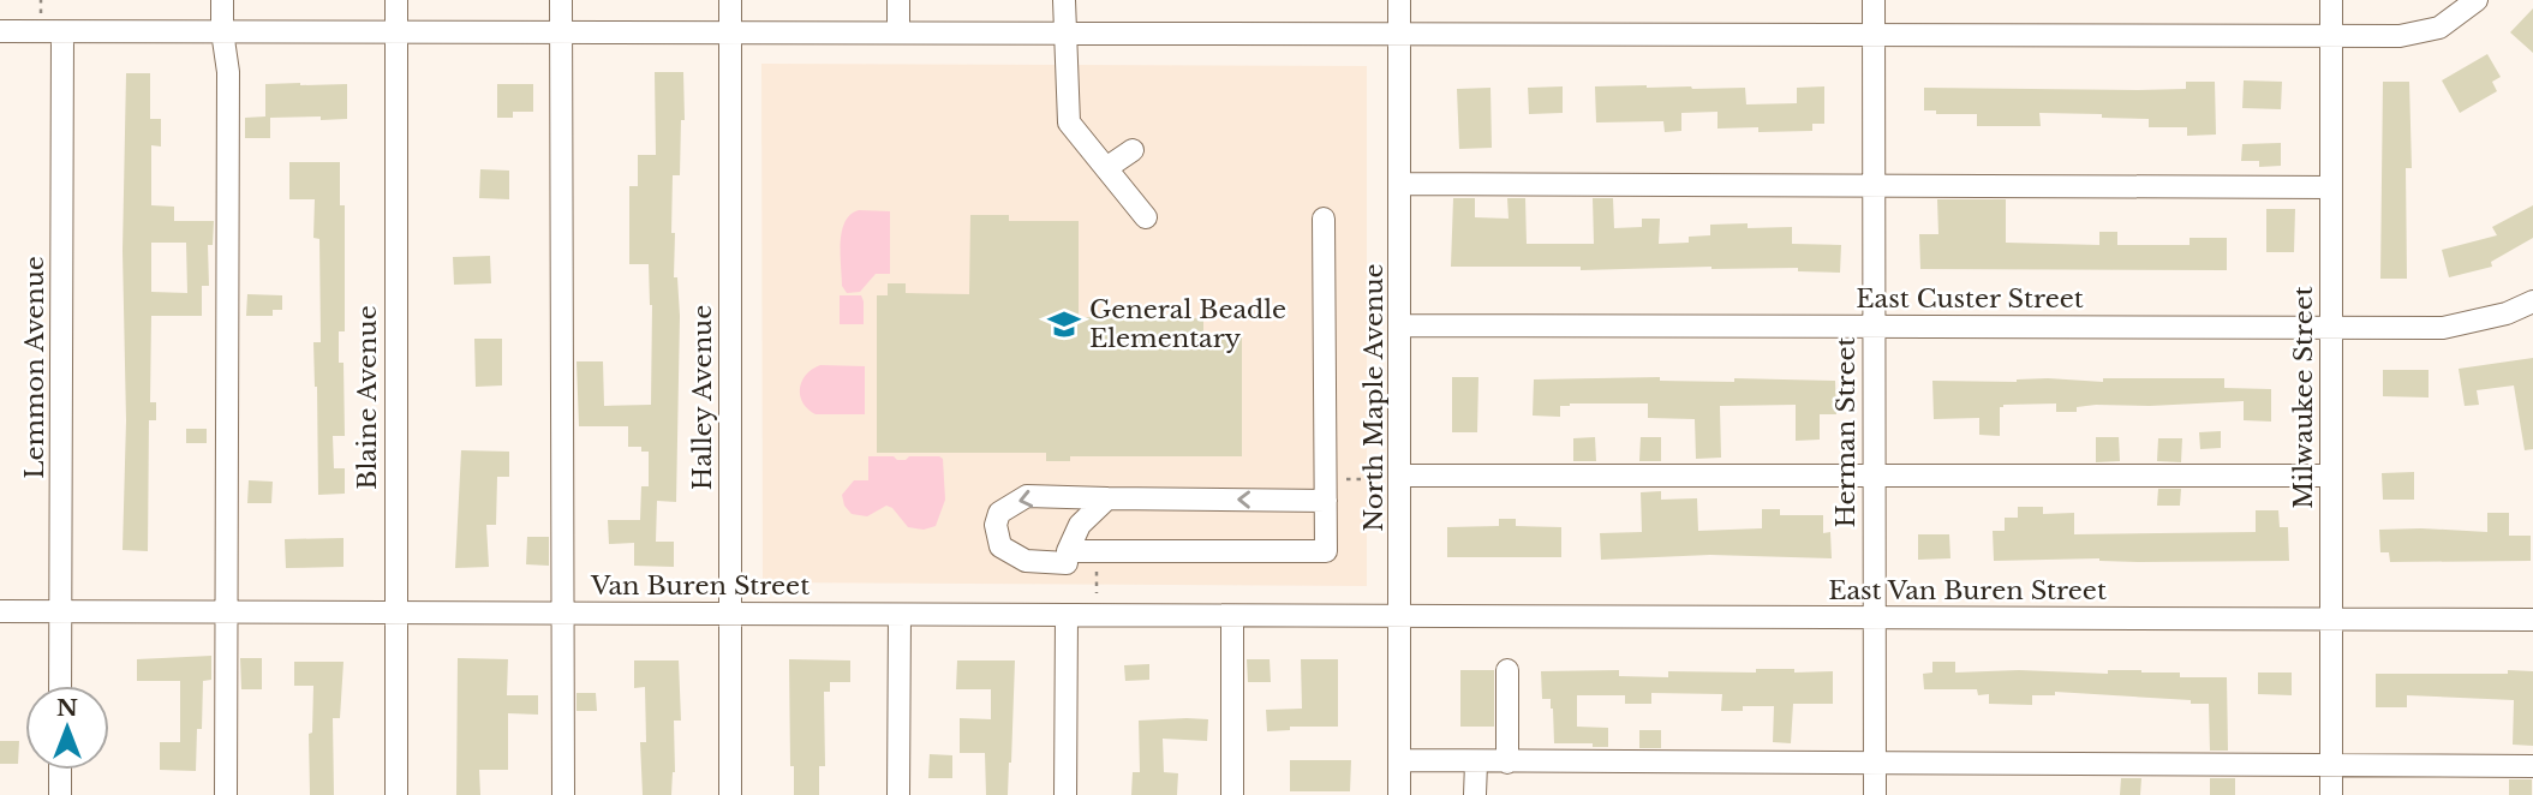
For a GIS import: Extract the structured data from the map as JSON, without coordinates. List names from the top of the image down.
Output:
{
  "streets": {
    "street": [
      "East Custer Street",
      "Lemmon Avenue",
      "Blaine Avenue",
      "Halley Avenue",
      "North Maple Avenue",
      "Milwaukee Street",
      "Herman Street",
      "Van Buren Street",
      "East Van Buren Street"
    ]
  },
  "crossings": [
    ["East Custer Street", "North Maple Avenue"],
    ["East Custer Street", "Milwaukee Street"],
    ["East Custer Street", "Herman Street"],
    ["Lemmon Avenue", "Van Buren Street"],
    ["Blaine Avenue", "Van Buren Street"],
    ["Halley Avenue", "Van Buren Street"],
    ["North Maple Avenue", "Van Buren Street"],
    ["North Maple Avenue", "East Van Buren Street"],
    ["Milwaukee Street", "East Van Buren Street"],
    ["Herman Street", "East Van Buren Street"],
    ["Van Buren Street", "East Van Buren Street"]
  ],
  "places": {
    "school or university": ["General Beadle Elementary"]
  },
  "north": "top"
}
